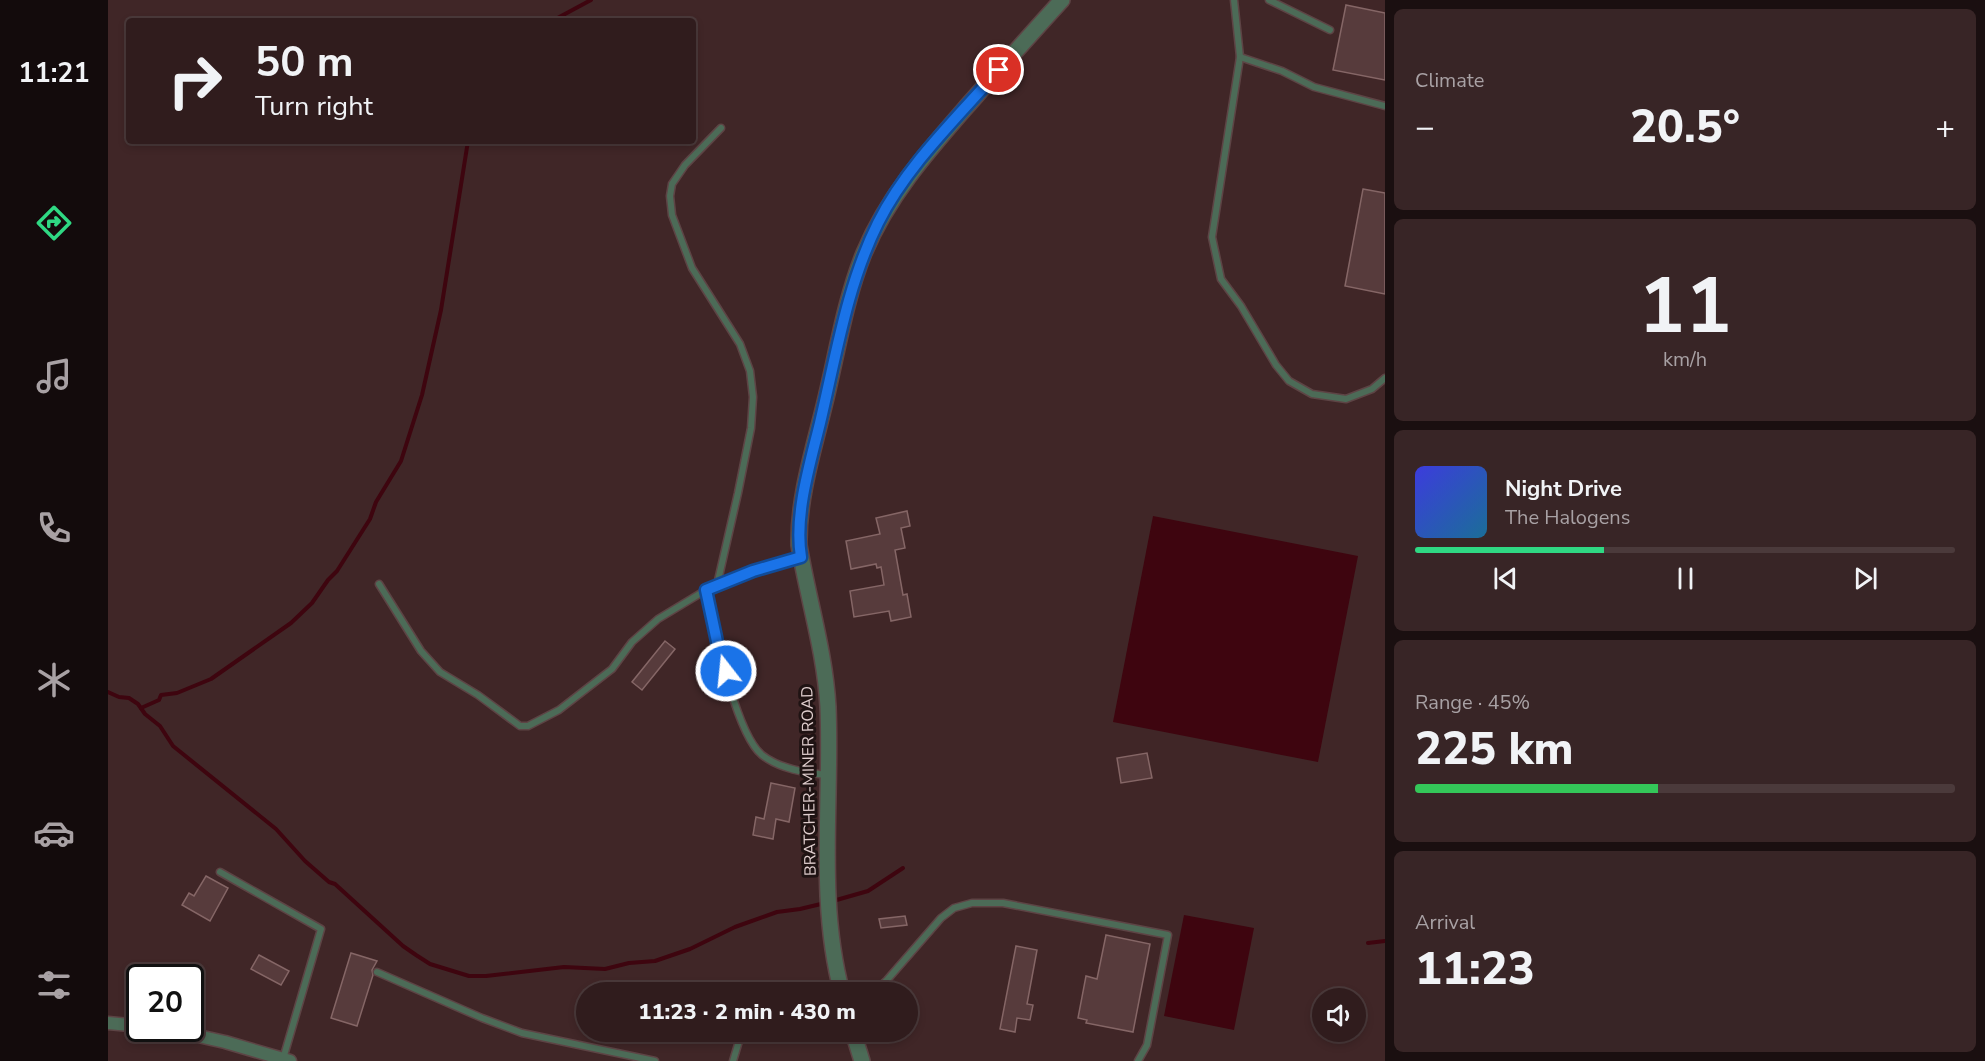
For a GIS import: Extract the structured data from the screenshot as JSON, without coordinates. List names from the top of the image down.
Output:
{
  "streets": {
    "street": ["BRATCHER-MINER ROAD"]
  },
  "page": {
    "tabs": "11:21",
    "tile": [
      "Climate",
      ["11", "km/h"],
      ["Range · 45%", "225 km"],
      ["Arrival", "11:23"]
    ],
    "turn": ["50 m", "Turn right"],
    "heat": ["−", "20.5°", "+"],
    "song": ["Night Drive", "The Halogens"],
    "limit": "20",
    "trip": "11:23 · 2 min · 430 m"
  }
}
